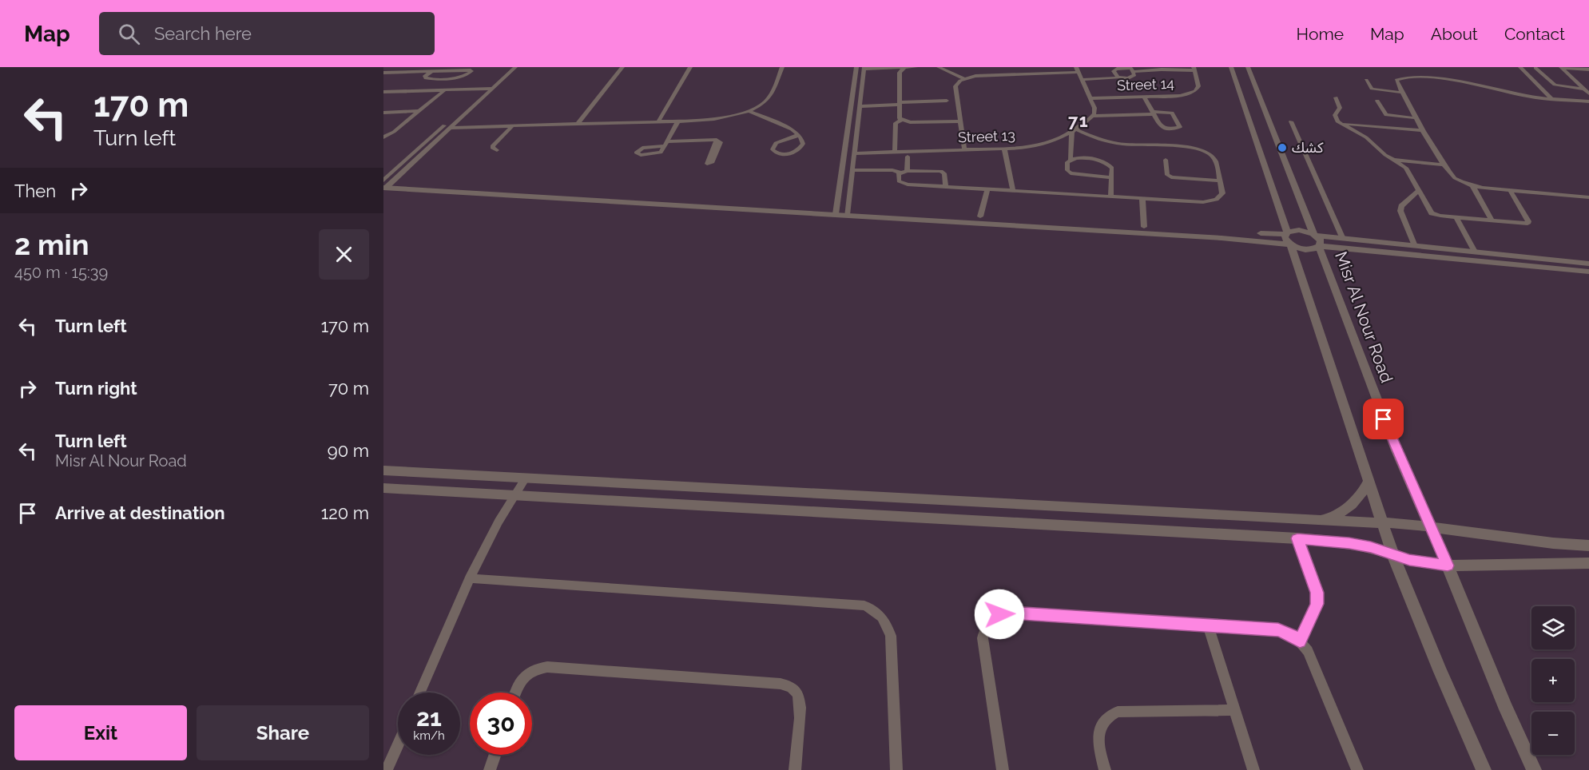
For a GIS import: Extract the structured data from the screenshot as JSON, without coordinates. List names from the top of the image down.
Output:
{
  "streets": {
    "street": ["Street 14", "Street 13", "Misr Al Nour Road"]
  },
  "districts": ["71"],
  "places": ["كشك"],
  "page": {
    "header": "Map",
    "search": "Search here",
    "nav": [
      "Home",
      "Map",
      "About",
      "Contact"
    ],
    "turn": ["170 m", "Turn left"],
    "then": "Then",
    "heading": ["2 min", "450 m · 15:39"],
    "list": [
      {
        "name": "Turn left",
        "value": "170 m"
      },
      {
        "name": "Turn right",
        "value": "70 m"
      },
      {
        "name": "Turn left",
        "note": "Misr Al Nour Road",
        "value": "90 m"
      },
      {
        "name": "Arrive at destination",
        "value": "120 m"
      }
    ],
    "map_buttons": ["+", "−"],
    "speed": "21 km/h",
    "limit": "30",
    "buttons": ["Exit", "Share"]
  }
}
